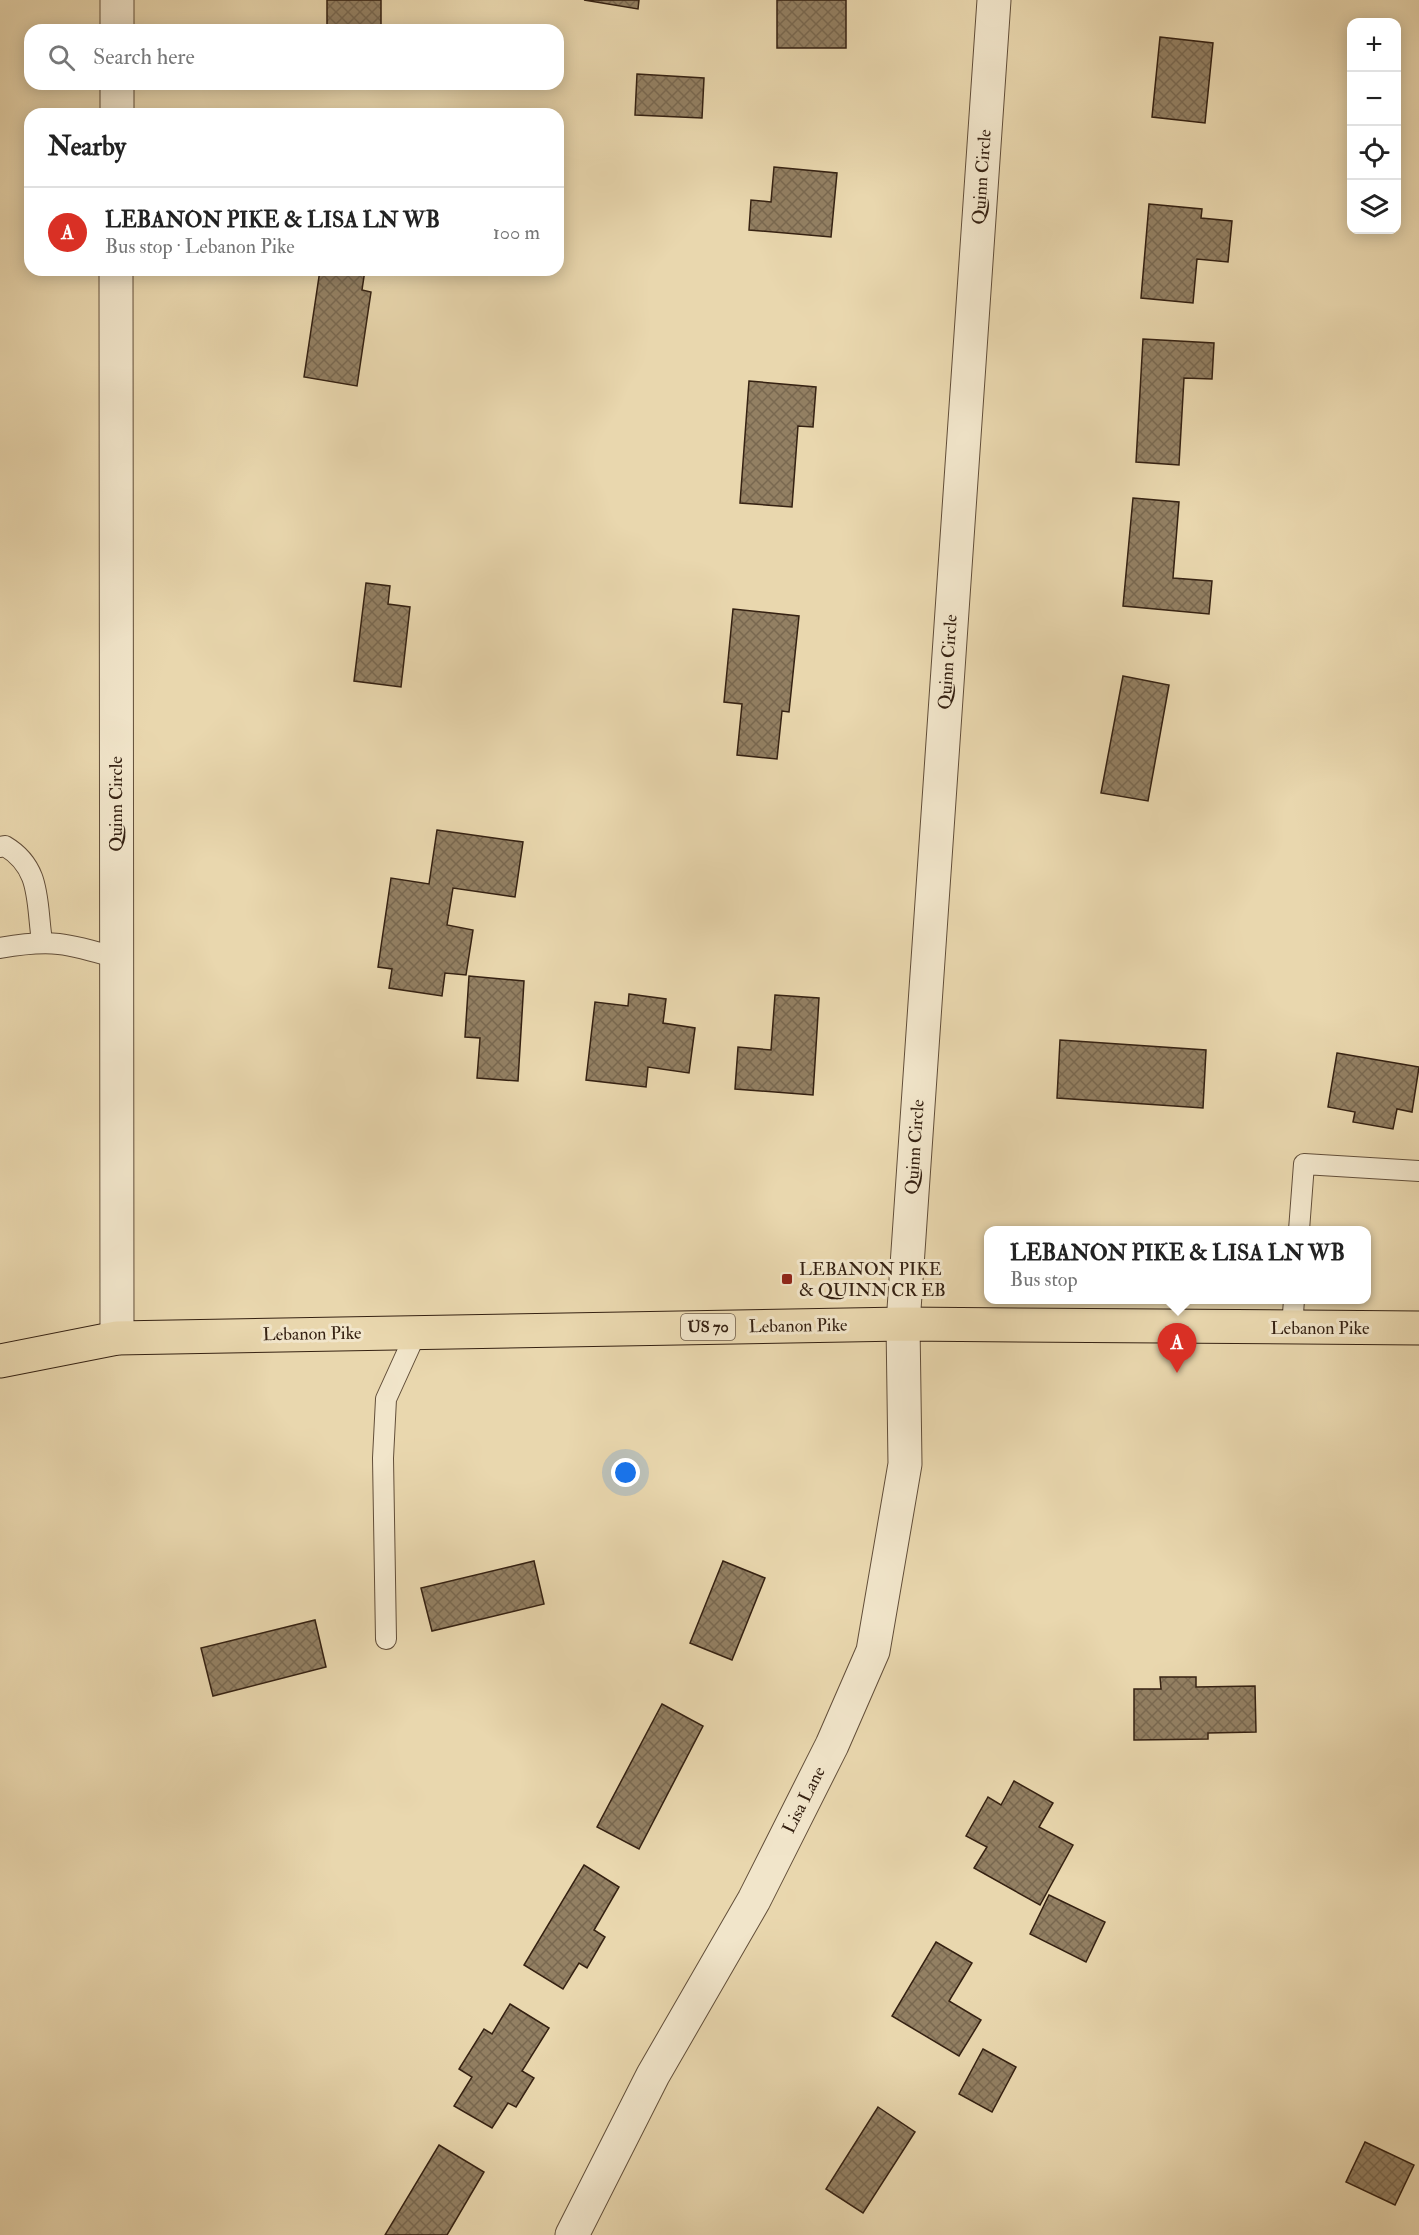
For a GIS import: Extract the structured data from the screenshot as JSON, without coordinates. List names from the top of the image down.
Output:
{
  "streets": {
    "main road": ["Lebanon Pike", "US 70"],
    "street": ["Quinn Circle", "Lisa Lane"]
  },
  "crossings": [
    ["Quinn Circle", "Lebanon Pike"],
    ["Quinn Circle", "Lisa Lane"],
    ["Lebanon Pike", "Lisa Lane"]
  ],
  "places": {
    "transit": ["LEBANON PIKE & QUINN CR EB"]
  },
  "page": {
    "map_buttons": ["+", "−"],
    "search": "Search here",
    "heading": "Nearby",
    "list": [
      {
        "mark": "A",
        "name": "LEBANON PIKE & LISA LN WB",
        "note": "Bus stop · Lebanon Pike",
        "value": "100 m"
      }
    ],
    "popup": ["LEBANON PIKE & LISA LN WB", "Bus stop"],
    "pins": "A"
  }
}
